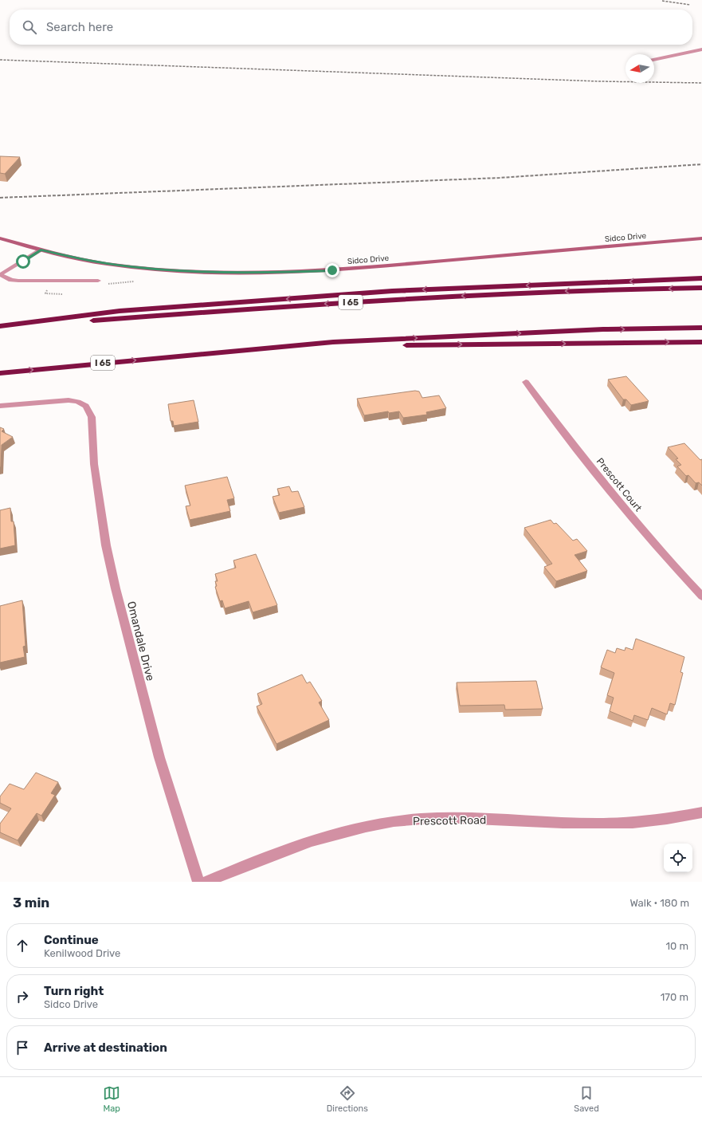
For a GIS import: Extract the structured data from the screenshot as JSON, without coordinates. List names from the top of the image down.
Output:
{
  "streets": {
    "highway": ["I 65"],
    "main road": ["Sidco Drive"],
    "street": ["Prescott Court", "Omandale Drive", "Prescott Road"]
  },
  "north": "left",
  "page": {
    "search": "Search here",
    "heading": ["3 min", "Walk · 180 m"],
    "list": [
      ["Continue", "Kenilwood Drive", "10 m"],
      ["Turn right", "Sidco Drive", "170 m"],
      "Arrive at destination"
    ],
    "nav": ["Map", "Directions", "Saved"]
  }
}
